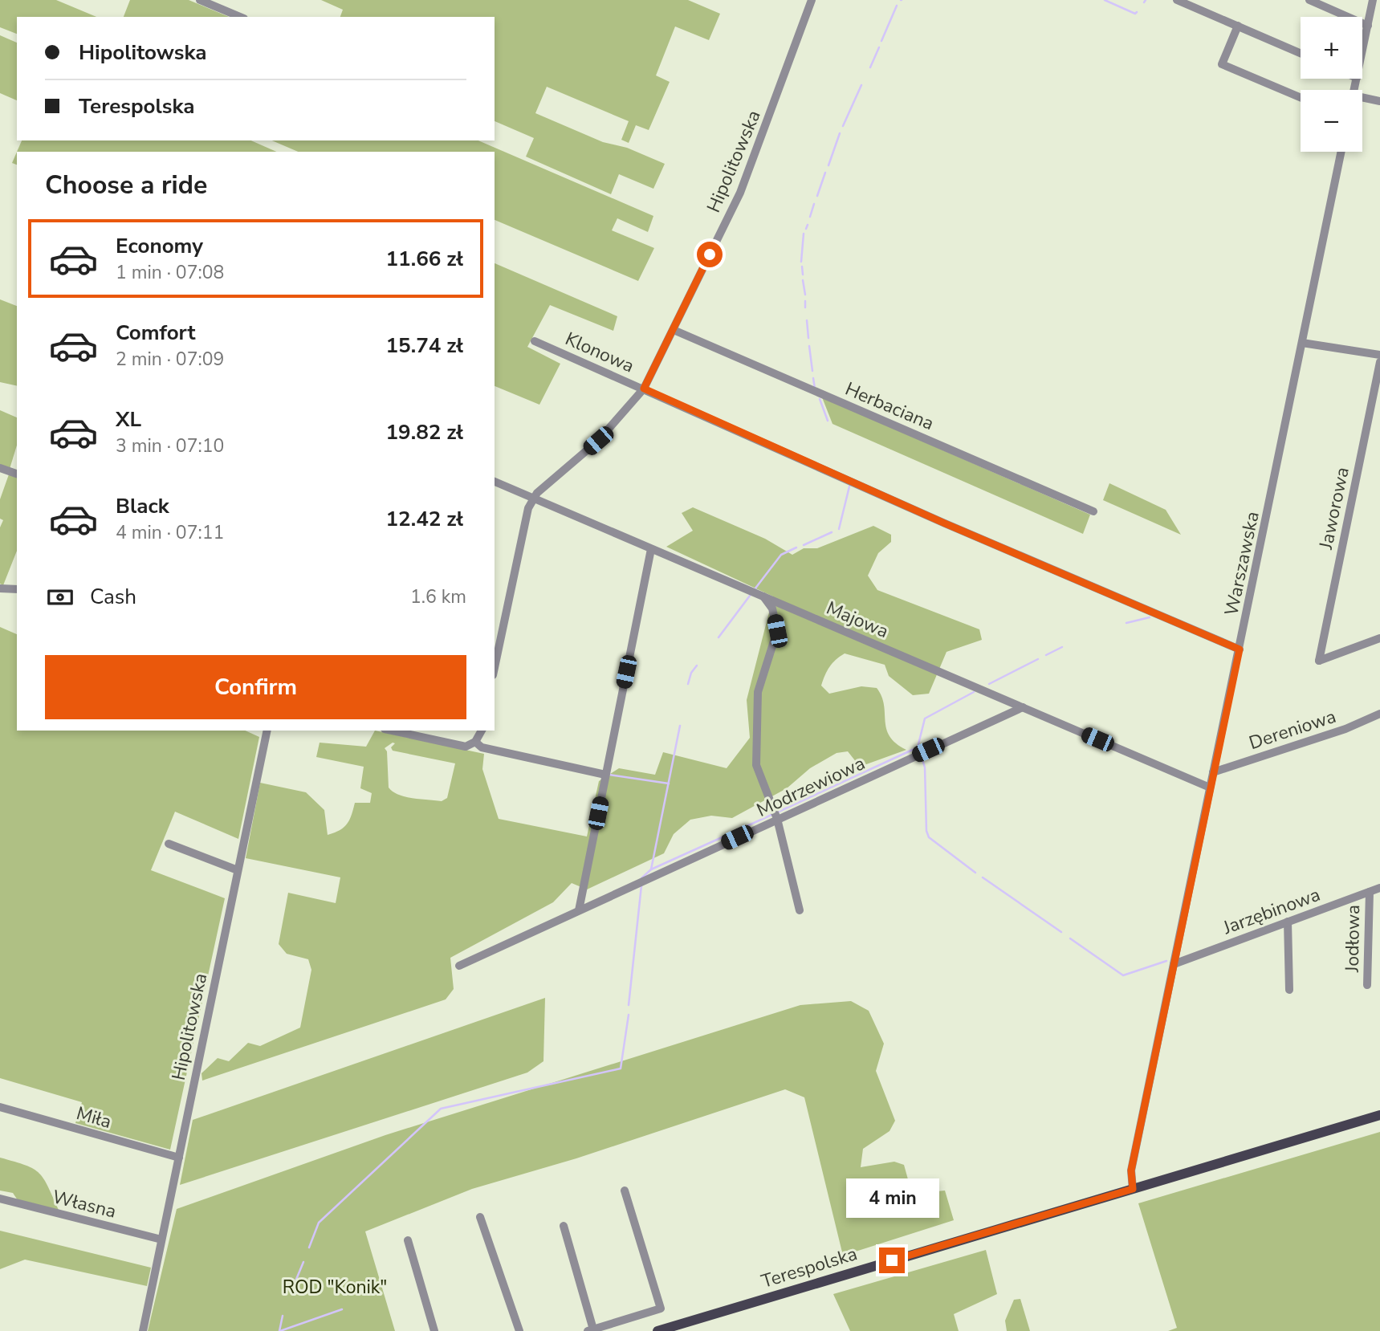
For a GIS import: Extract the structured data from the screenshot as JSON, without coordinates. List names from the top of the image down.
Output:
{
  "streets": {
    "main road": ["Terespolska"],
    "street": [
      "Hipolitowska",
      "Klonowa",
      "Herbaciana",
      "Jaworowa",
      "Warszawska",
      "Majowa",
      "Dereniowa",
      "Modrzewiowa",
      "Jarzębinowa",
      "Jodłowa",
      "Miła",
      "Własna"
    ]
  },
  "crossings": [
    ["Hipolitowska", "Klonowa"],
    ["Hipolitowska", "Herbaciana"],
    ["Hipolitowska", "Majowa"],
    ["Hipolitowska", "Miła"],
    ["Hipolitowska", "Własna"],
    ["Klonowa", "Warszawska"],
    ["Warszawska", "Majowa"],
    ["Warszawska", "Dereniowa"],
    ["Warszawska", "Jarzębinowa"],
    ["Warszawska", "Terespolska"],
    ["Majowa", "Modrzewiowa"],
    ["Jarzębinowa", "Jodłowa"]
  ],
  "parks": ["ROD \"Konik\""],
  "page": {
    "map_buttons": ["+", "−"],
    "banner": ["Hipolitowska", "Terespolska"],
    "heading": "Choose a ride",
    "list": [
      {
        "name": "Economy",
        "note": "1 min · 07:08",
        "value": "11.66 zł"
      },
      {
        "name": "Comfort",
        "note": "2 min · 07:09",
        "value": "15.74 zł"
      },
      {
        "name": "XL",
        "note": "3 min · 07:10",
        "value": "19.82 zł"
      },
      {
        "name": "Black",
        "note": "4 min · 07:11",
        "value": "12.42 zł"
      }
    ],
    "pay": ["Cash", "1.6 km"],
    "buttons": "Confirm",
    "bubble": "4 min"
  }
}
